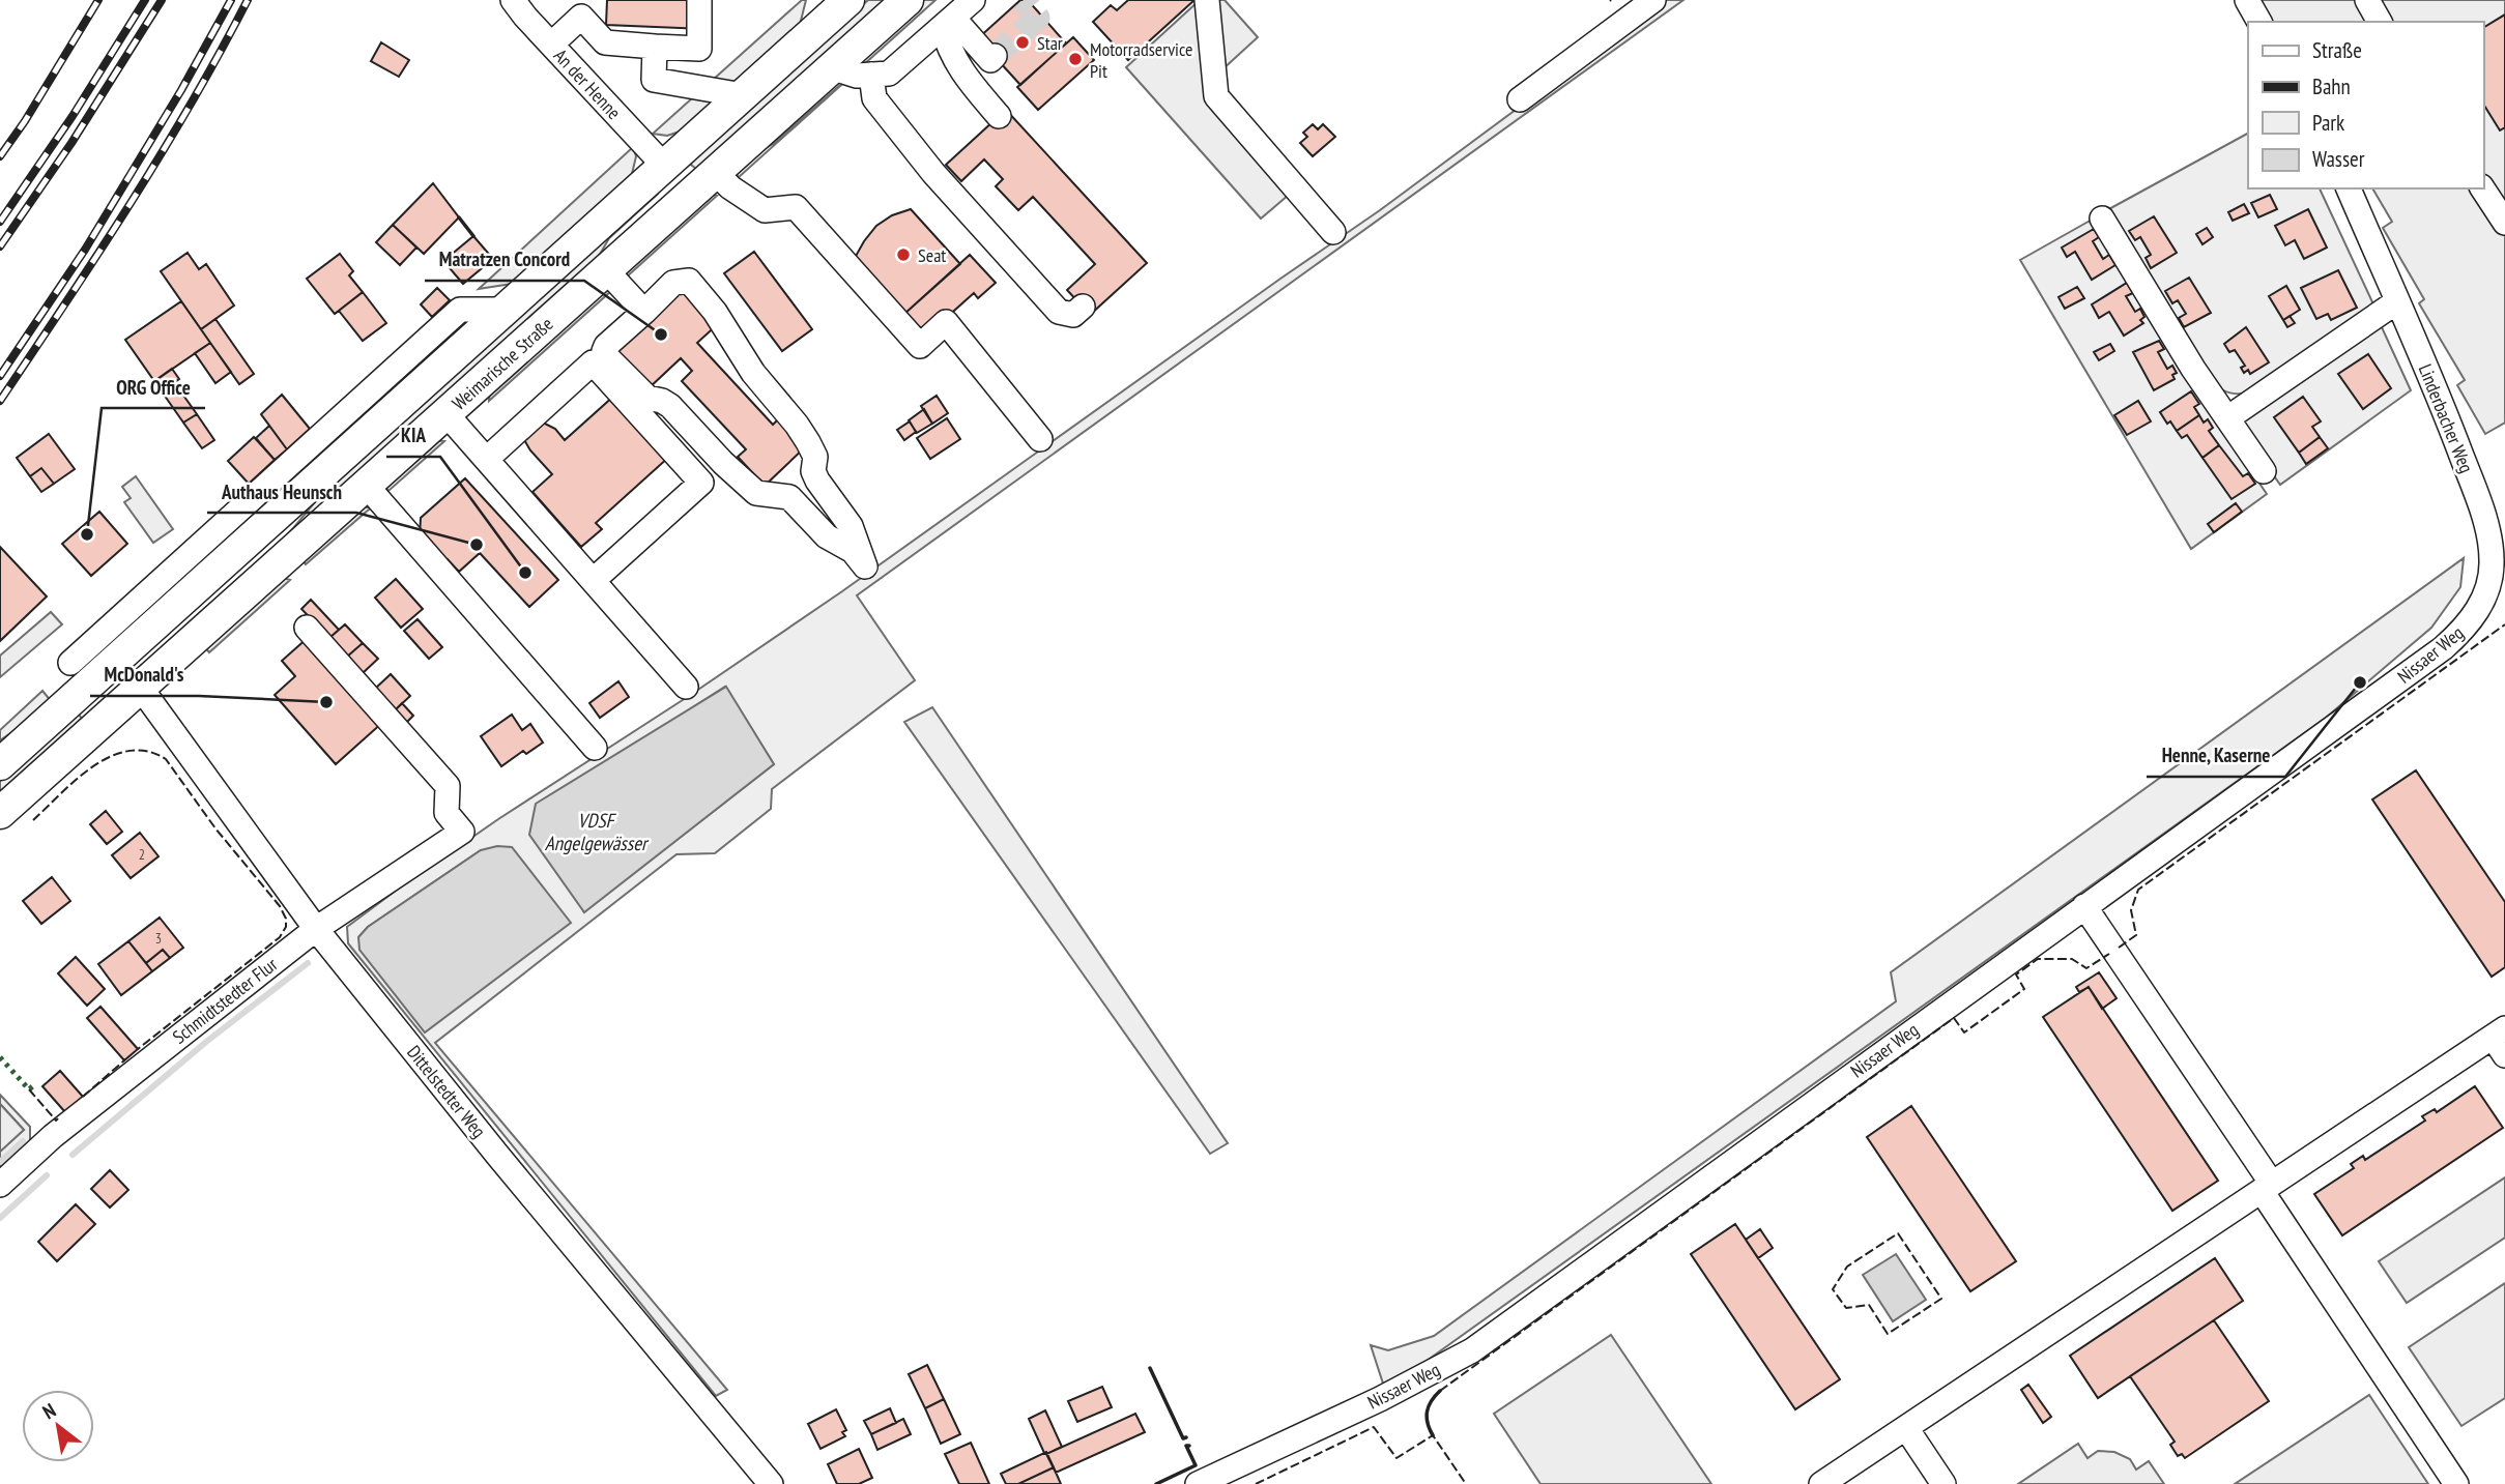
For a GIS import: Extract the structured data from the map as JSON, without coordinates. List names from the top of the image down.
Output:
{
  "streets": {
    "main road": ["Weimarische Straße"],
    "street": [
      "An der Henne",
      "Linderbacher Weg",
      "Nissaer Weg",
      "Schmidtstedter Flur",
      "Dittelstedter Weg"
    ]
  },
  "crossings": [
    ["An der Henne", "Weimarische Straße"],
    ["Weimarische Straße", "Dittelstedter Weg"],
    ["Linderbacher Weg", "Nissaer Weg"],
    ["Schmidtstedter Flur", "Dittelstedter Weg"]
  ],
  "water": ["VDSF Angelgewässer"],
  "places": [
    "Star",
    "Motorradservice Pit",
    "Seat",
    "Matratzen Concord",
    "ORG Office",
    "Authaus Heunsch",
    "KIA",
    "Henne, Kaserne",
    "McDonald's"
  ],
  "house_numbers": ["2", "3"],
  "legend": [
    "Straße",
    "Bahn",
    "Park",
    "Wasser"
  ],
  "north": "top left"
}
